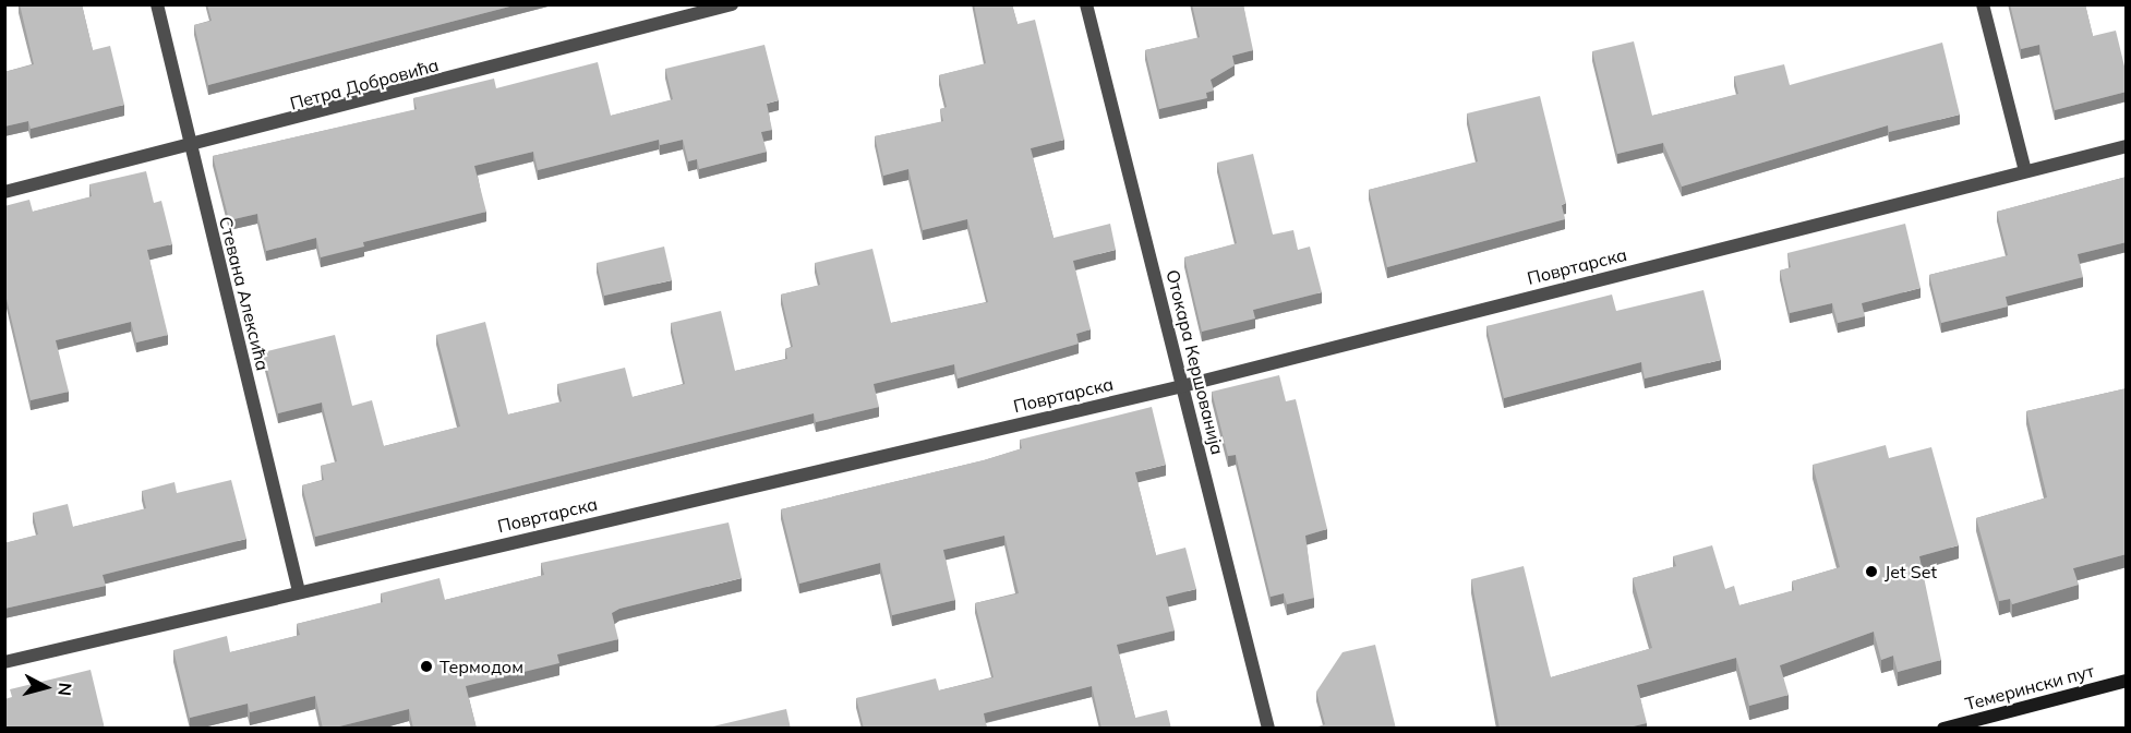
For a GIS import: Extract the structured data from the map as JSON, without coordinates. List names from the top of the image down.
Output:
{
  "streets": {
    "main road": ["Темерински пут"],
    "street": [
      "Петра Добровића",
      "Повртарска",
      "Стевана Алексића",
      "Отокара Кершованија"
    ]
  },
  "crossings": [
    ["Петра Добровића", "Стевана Алексића"],
    ["Повртарска", "Стевана Алексића"],
    ["Повртарска", "Отокара Кершованија"]
  ],
  "places": ["Jet Set", "Термодом"],
  "north": "right"
}
